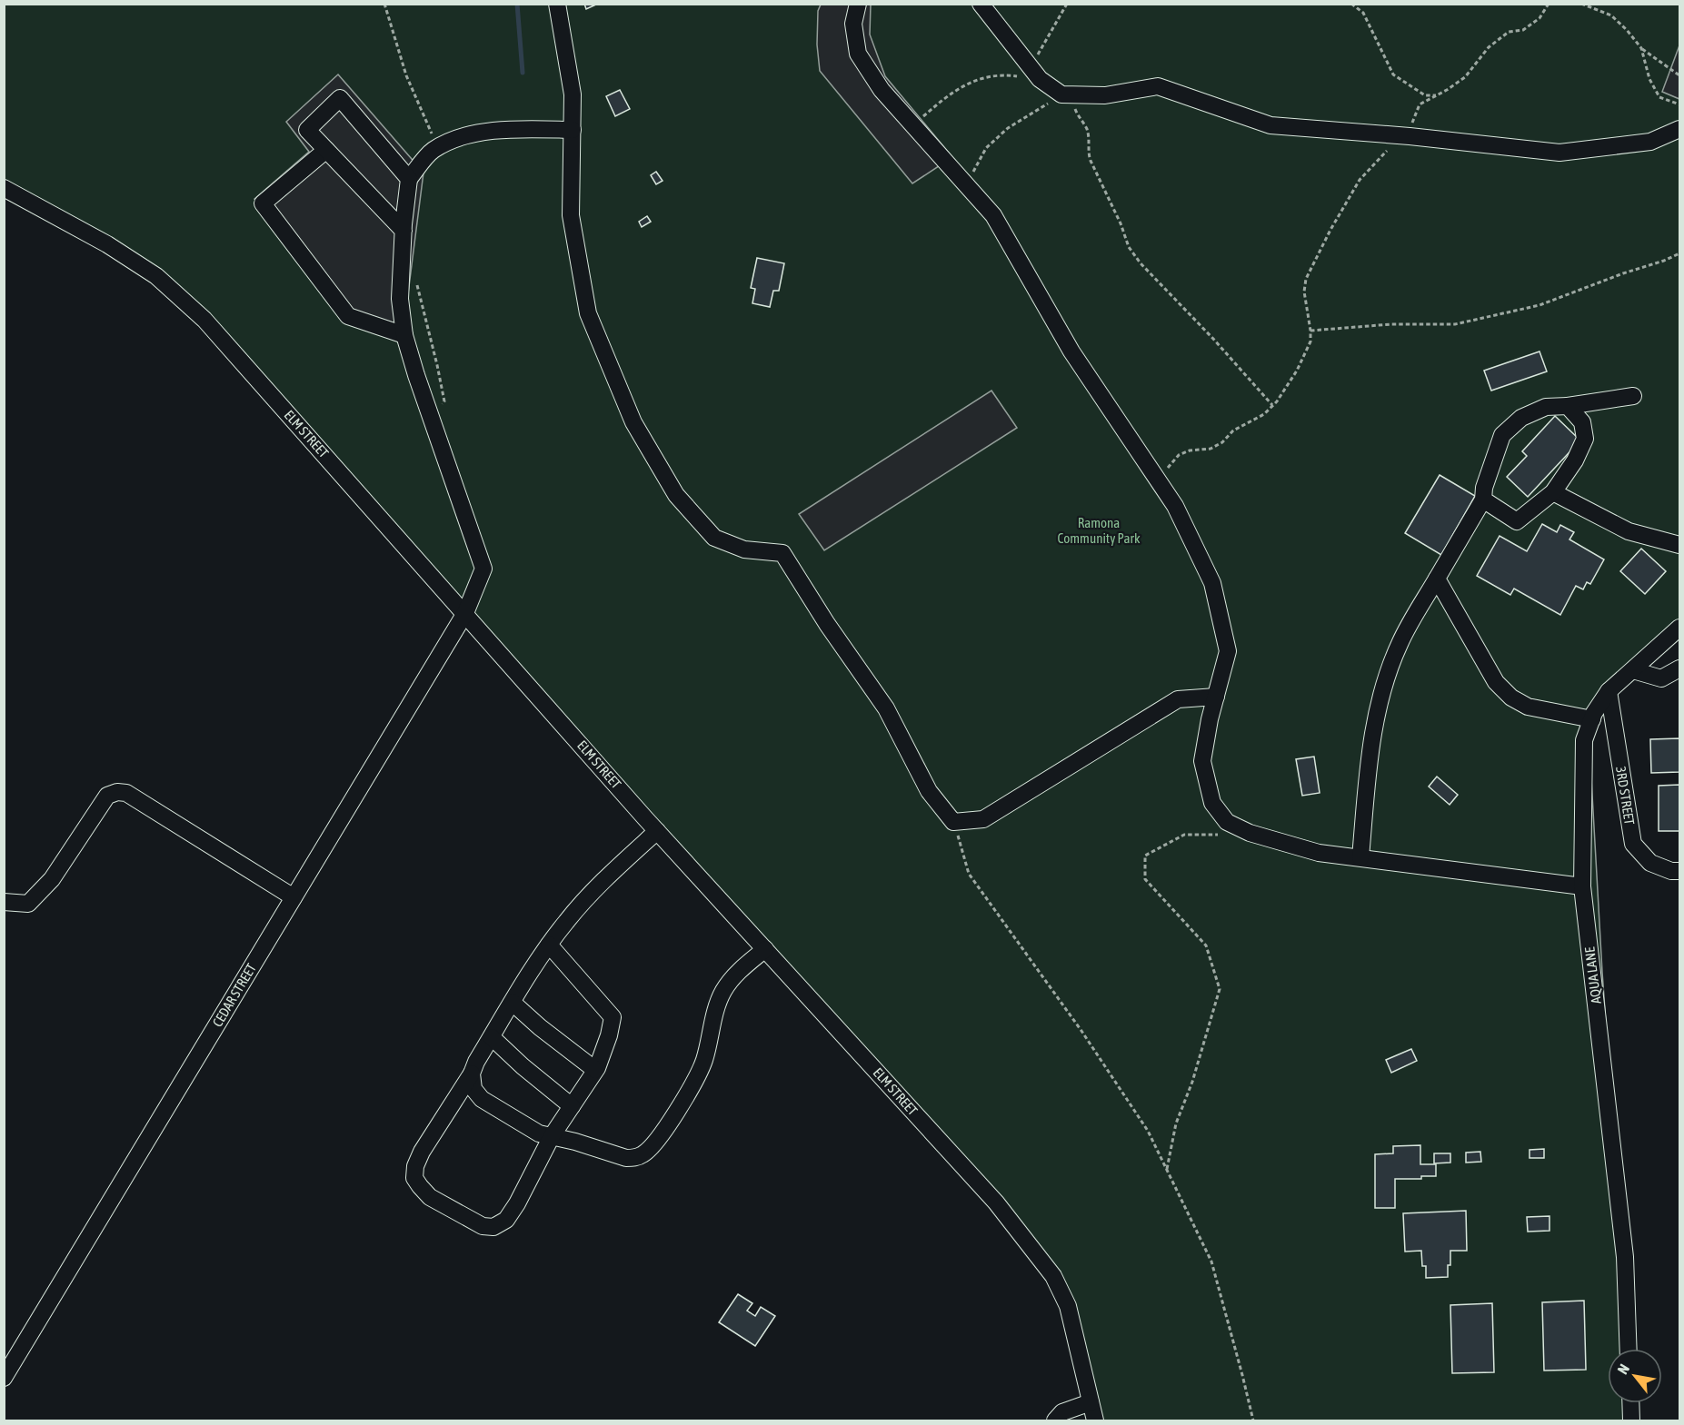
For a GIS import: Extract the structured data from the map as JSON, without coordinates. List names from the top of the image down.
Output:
{
  "streets": {
    "street": [
      "ELM STREET",
      "3RD STREET",
      "AQUA LANE",
      "CEDAR STREET"
    ]
  },
  "crossings": [
    ["ELM STREET", "CEDAR STREET"],
    ["3RD STREET", "AQUA LANE"]
  ],
  "parks": ["Ramona Community Park"],
  "north": "top left"
}
